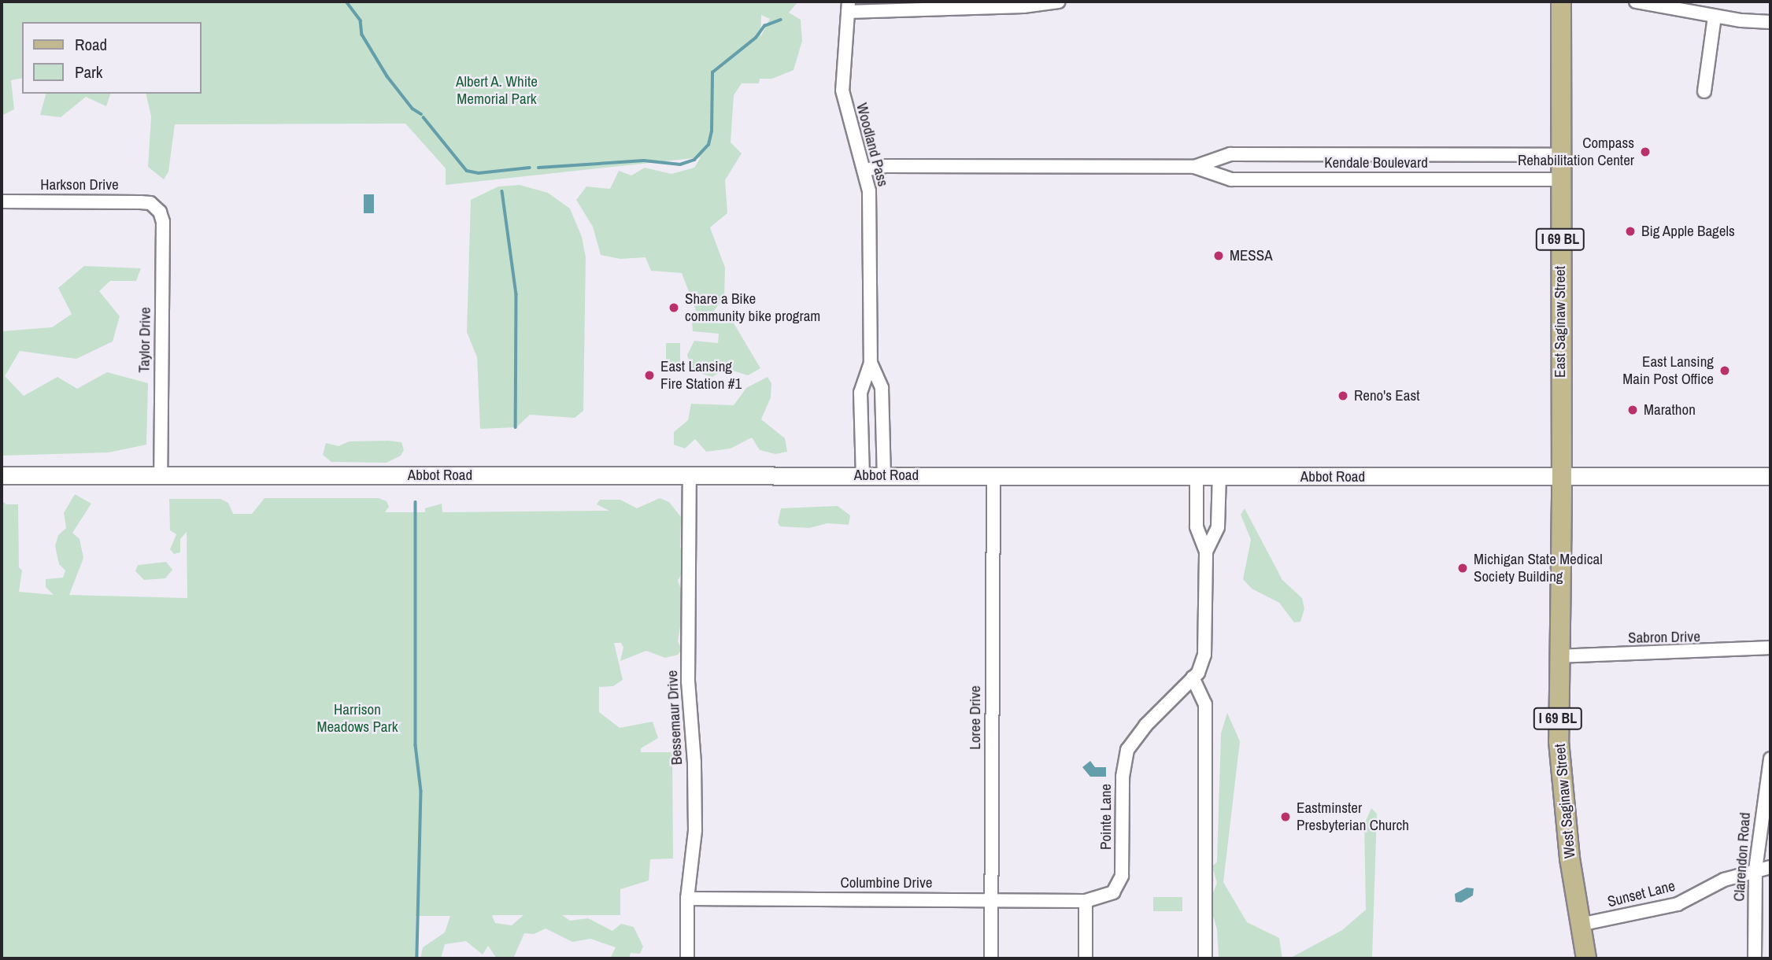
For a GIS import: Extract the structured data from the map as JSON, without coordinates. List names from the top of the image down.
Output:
{
  "streets": {
    "main road": [
      "I 69 BL",
      "East Saginaw Street",
      "Abbot Road",
      "West Saginaw Street"
    ],
    "street": [
      "Woodland Pass",
      "Kendale Boulevard",
      "Harkson Drive",
      "Taylor Drive",
      "Sabron Drive",
      "Bessemaur Drive",
      "Loree Drive",
      "Pointe Lane",
      "Clarendon Road",
      "Columbine Drive",
      "Sunset Lane"
    ]
  },
  "crossings": [
    ["Woodland Pass", "Kendale Boulevard"],
    ["Woodland Pass", "Abbot Road"],
    ["Kendale Boulevard", "East Saginaw Street"],
    ["Harkson Drive", "Taylor Drive"],
    ["East Saginaw Street", "Abbot Road"],
    ["East Saginaw Street", "West Saginaw Street"],
    ["Taylor Drive", "Abbot Road"],
    ["Abbot Road", "Bessemaur Drive"],
    ["Abbot Road", "Loree Drive"],
    ["Abbot Road", "West Saginaw Street"],
    ["Sabron Drive", "West Saginaw Street"],
    ["Bessemaur Drive", "Columbine Drive"],
    ["Loree Drive", "Columbine Drive"],
    ["West Saginaw Street", "Sunset Lane"],
    ["Pointe Lane", "Columbine Drive"],
    ["Clarendon Road", "Sunset Lane"]
  ],
  "parks": ["Albert A. White Memorial Park", "Harrison Meadows Park"],
  "places": [
    "Compass Rehabilitation Center",
    "Big Apple Bagels",
    "MESSA",
    "Share a Bike community bike program",
    "East Lansing Main Post Office",
    "East Lansing Fire Station #1",
    "Reno's East",
    "Marathon",
    "Michigan State Medical Society Building",
    "Eastminster Presbyterian Church"
  ],
  "legend": ["Road", "Park"]
}
